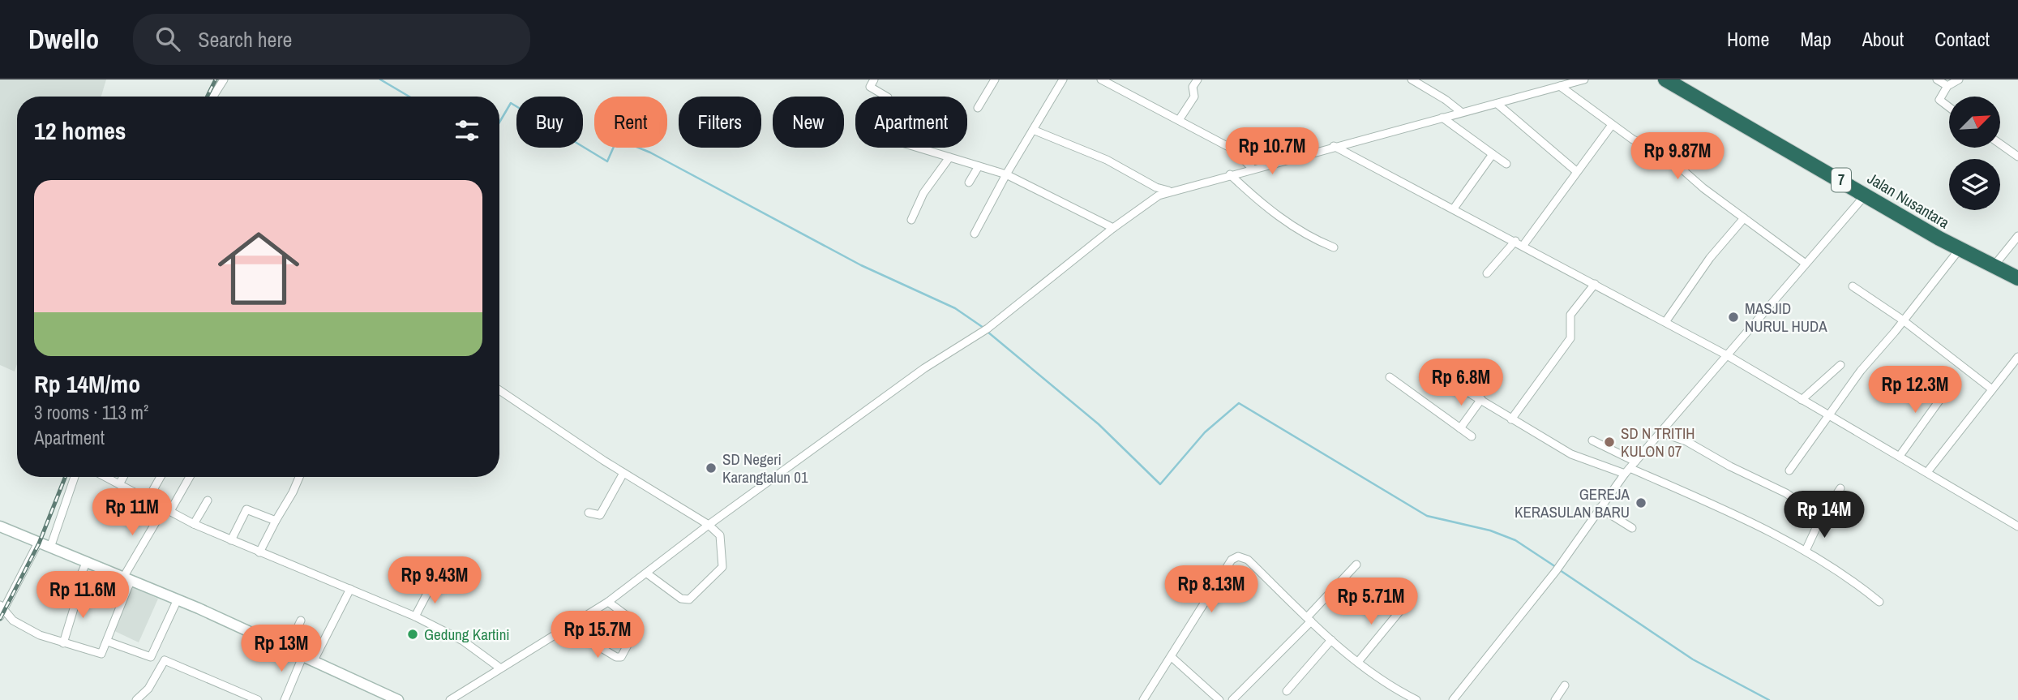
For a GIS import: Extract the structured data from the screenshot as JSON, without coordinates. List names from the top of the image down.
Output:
{
  "streets": {
    "highway": ["7", "Jalan Nusantara"]
  },
  "places": [
    "MASJID NURUL HUDA",
    "SD N TRITIH KULON 07",
    "SD Negeri Karangtalun 01",
    "GEREJA KERASULAN BARU",
    "Gedung Kartini"
  ],
  "north": "top right",
  "page": {
    "header": "Dwello",
    "search": "Search here",
    "nav": [
      "Home",
      "Map",
      "About",
      "Contact"
    ],
    "chip": [
      "Buy",
      "Rent",
      "Filters",
      "New",
      "Apartment"
    ],
    "heading": "12 homes",
    "price": [
      "Rp 10.7M",
      "Rp 9.87M",
      "Rp 6.8M",
      "Rp 12.3M",
      "Rp 11M",
      "Rp 14M",
      "Rp 9.43M",
      "Rp 8.13M",
      "Rp 11.6M",
      "Rp 5.71M",
      "Rp 15.7M",
      "Rp 13M"
    ],
    "list": [
      {
        "name": "Rp 14M/mo",
        "note": "3 rooms · 113 m² · Apartment"
      }
    ]
  }
}
